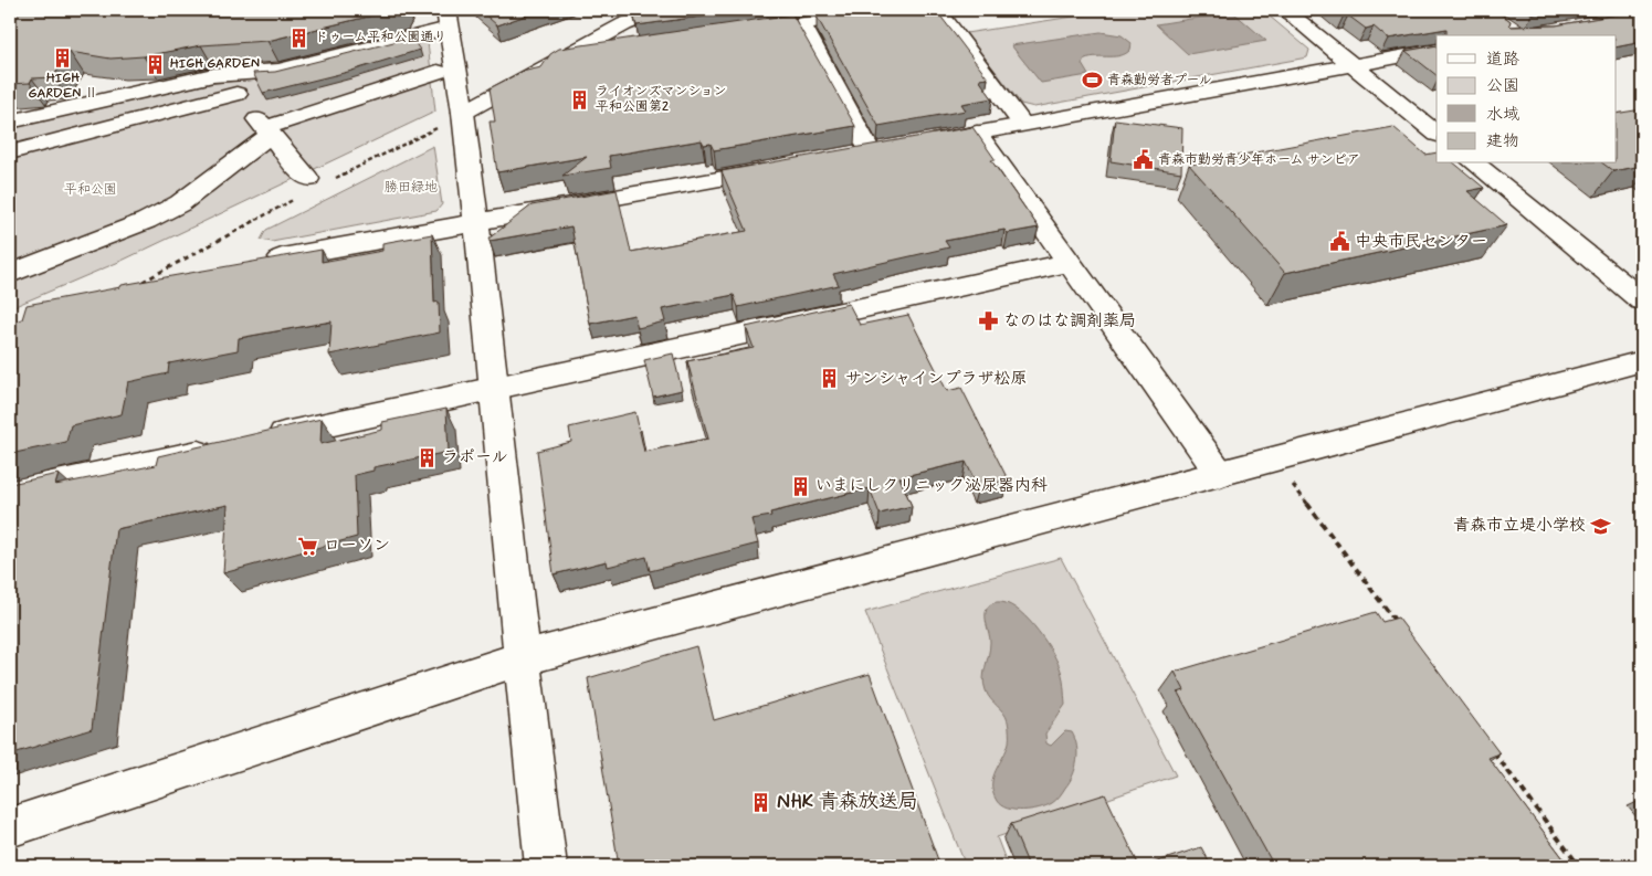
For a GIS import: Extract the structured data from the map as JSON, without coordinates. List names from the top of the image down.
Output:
{
  "parks": ["勝田緑地", "平和公園"],
  "places": {
    "building": [
      "ドゥーム平和公園通り",
      "HIGH GARDEN Ⅱ",
      "HIGH GARDEN",
      "ライオンズマンション 平和公園第2",
      "サンシャインプラザ松原",
      "ラポール",
      "いまにしクリニック泌尿器内科",
      "NHK 青森放送局"
    ],
    "sports": ["青森勤労者プール"],
    "public building": ["青森市勤労青少年ホーム サンピア", "中央市民センター"],
    "pharmacy": ["なのはな調剤薬局"],
    "school or university": ["青森市立堤小学校"],
    "supermarket": ["ローソン"]
  },
  "legend": [
    "道路",
    "公園",
    "水域",
    "建物"
  ]
}
